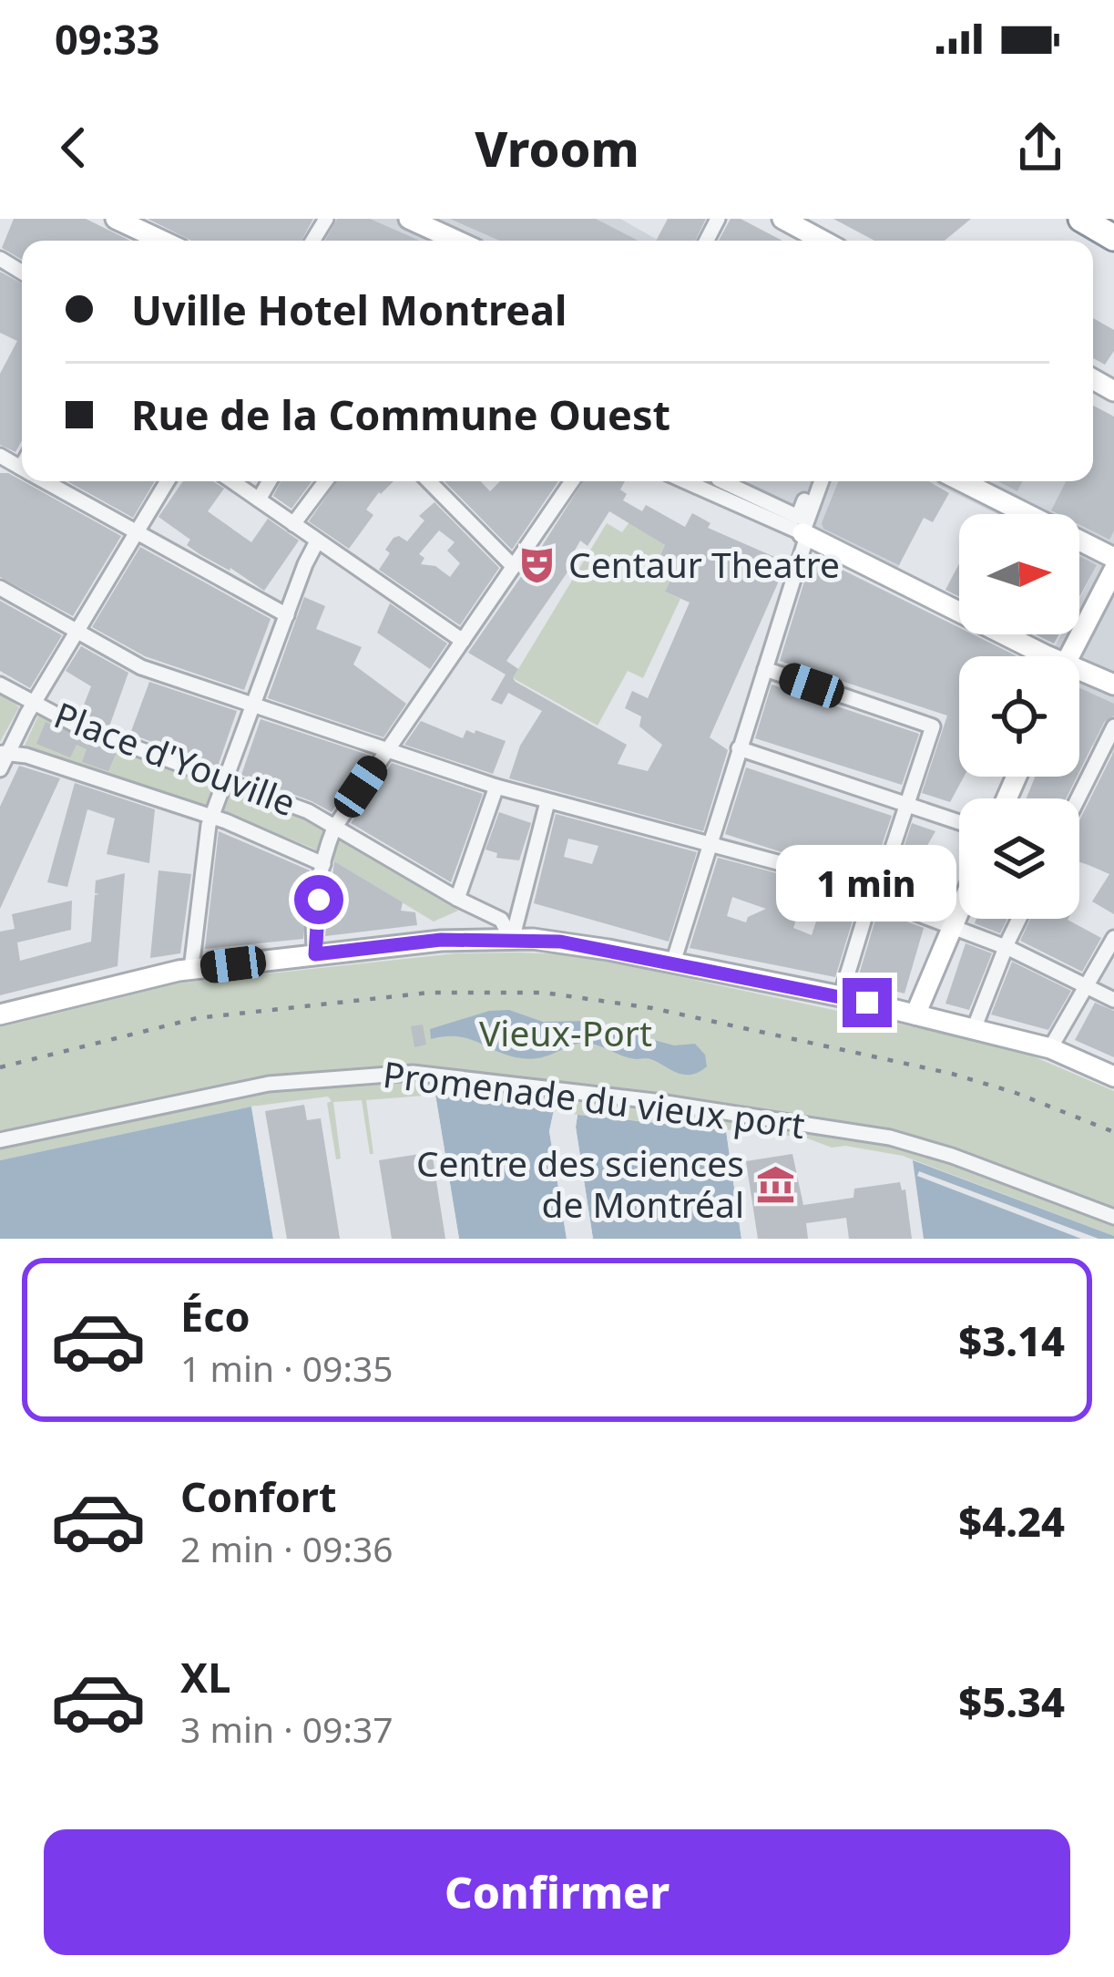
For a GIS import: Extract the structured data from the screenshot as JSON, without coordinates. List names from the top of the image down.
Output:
{
  "streets": {
    "street": ["Place d'Youville", "Promenade du vieux port"]
  },
  "parks": ["Vieux-Port"],
  "places": {
    "theatre": ["Centaur Theatre"],
    "museum": ["Centre des sciences de Montréal"]
  },
  "north": "right",
  "page": {
    "status": "09:33",
    "header": "Vroom",
    "banner": ["Uville Hotel Montreal", "Rue de la Commune Ouest"],
    "bubble": "1 min",
    "list": [
      {
        "name": "Éco",
        "note": "1 min · 09:35",
        "value": "$3.14"
      },
      {
        "name": "Confort",
        "note": "2 min · 09:36",
        "value": "$4.24"
      },
      {
        "name": "XL",
        "note": "3 min · 09:37",
        "value": "$5.34"
      }
    ],
    "buttons": "Confirmer"
  }
}
